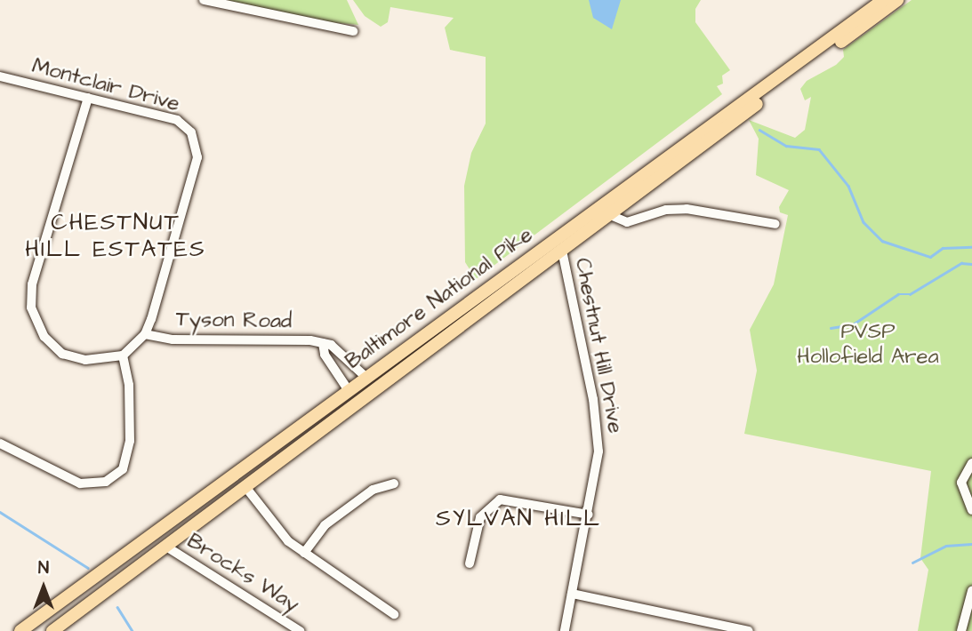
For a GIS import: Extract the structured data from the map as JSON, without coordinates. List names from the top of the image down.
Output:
{
  "streets": {
    "main road": ["Baltimore National Pike"],
    "street": [
      "Montclair Drive",
      "Tyson Road",
      "Chestnut Hill Drive",
      "Brocks Way"
    ]
  },
  "crossings": [
    ["Montclair Drive", "Tyson Road"],
    ["Baltimore National Pike", "Tyson Road"],
    ["Baltimore National Pike", "Chestnut Hill Drive"],
    ["Baltimore National Pike", "Brocks Way"]
  ],
  "districts": ["CHESTNUT HILL ESTATES", "SYLVAN HILL"],
  "parks": ["PVSP Hollofield Area"],
  "north": "top"
}
